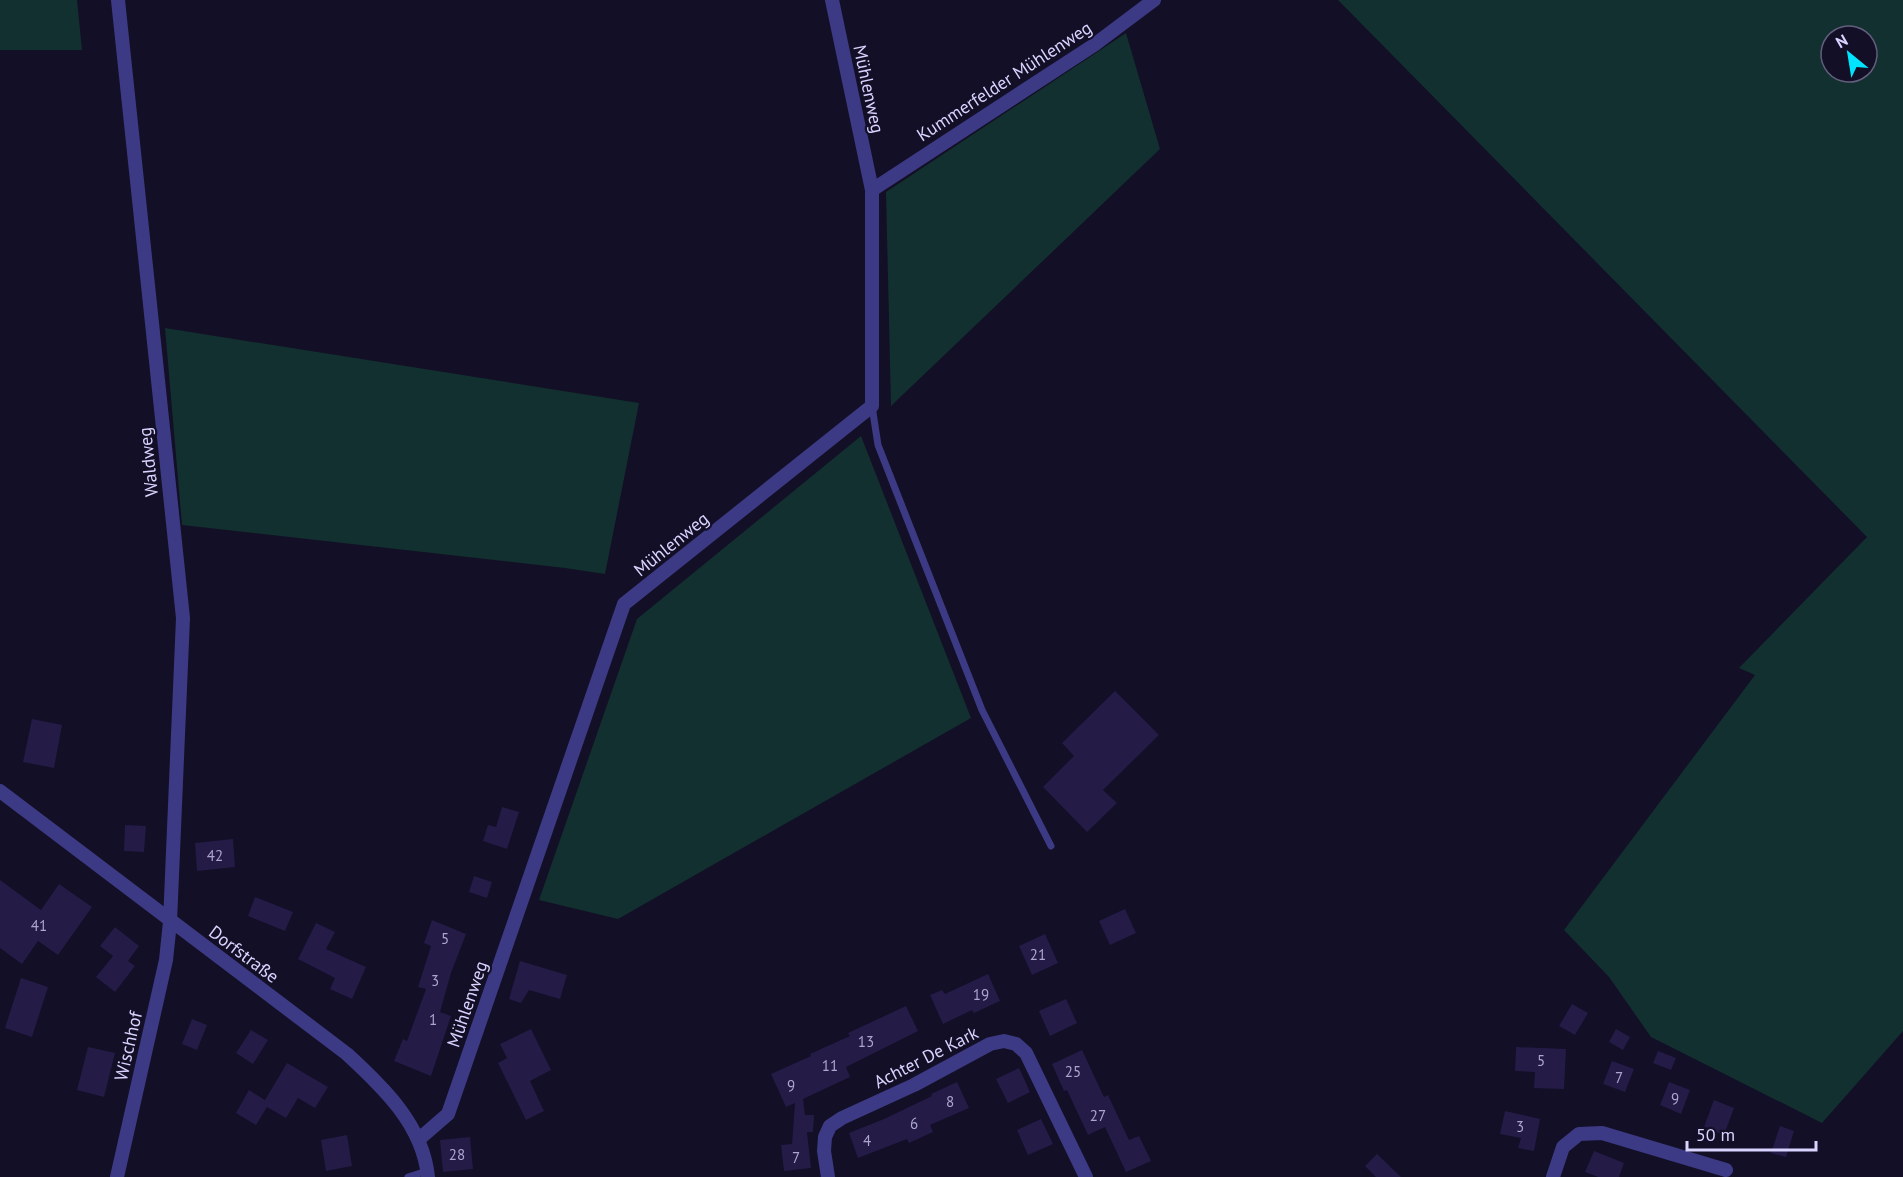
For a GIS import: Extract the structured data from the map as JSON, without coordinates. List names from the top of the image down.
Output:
{
  "streets": {
    "street": [
      "Kummerfelder Mühlenweg",
      "Mühlenweg",
      "Waldweg",
      "Dorfstraße",
      "Wischhof",
      "Achter De Kark"
    ]
  },
  "crossings": [
    ["Kummerfelder Mühlenweg", "Mühlenweg"],
    ["Mühlenweg", "Dorfstraße"],
    ["Waldweg", "Dorfstraße"],
    ["Waldweg", "Wischhof"],
    ["Dorfstraße", "Wischhof"]
  ],
  "house_numbers": [
    "42",
    "41",
    "5",
    "21",
    "3",
    "19",
    "1",
    "13",
    "5",
    "11",
    "25",
    "7",
    "9",
    "9",
    "8",
    "27",
    "6",
    "3",
    "4",
    "28",
    "7"
  ],
  "scale_bar": "50 m",
  "north": "top left"
}
